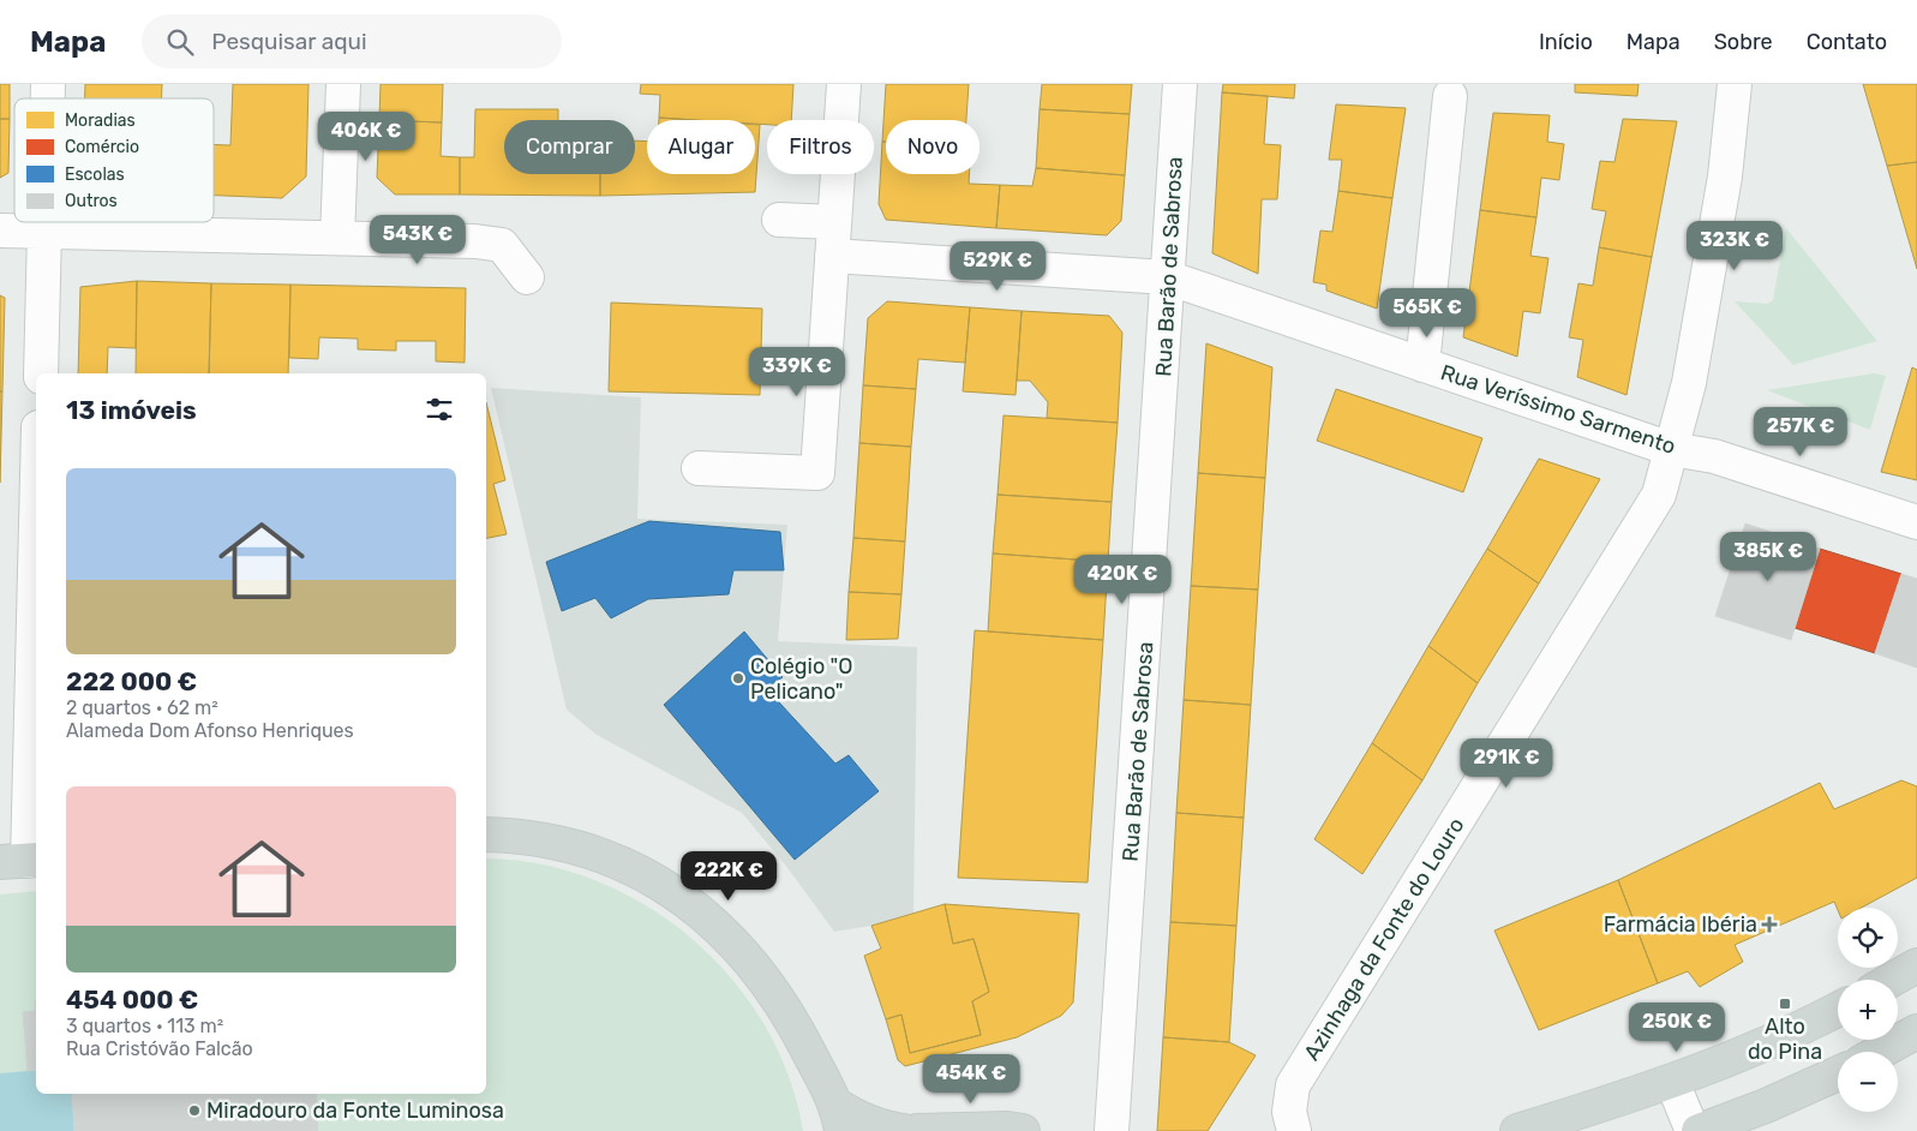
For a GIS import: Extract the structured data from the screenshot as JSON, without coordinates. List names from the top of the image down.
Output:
{
  "streets": {
    "street": ["Rua Barão de Sabrosa", "Rua Veríssimo Sarmento", "Azinhaga da Fonte do Louro"]
  },
  "crossings": [
    ["Rua Barão de Sabrosa", "Rua Veríssimo Sarmento"],
    ["Rua Veríssimo Sarmento", "Azinhaga da Fonte do Louro"]
  ],
  "places": {
    "other": ["Colégio \"O Pelicano\"", "Miradouro da Fonte Luminosa"],
    "health": ["Farmácia Ibéria"],
    "transit": ["Alto do Pina"]
  },
  "legend": [
    "Moradias",
    "Comércio",
    "Escolas",
    "Outros"
  ],
  "page": {
    "header": "Mapa",
    "search": "Pesquisar aqui",
    "nav": [
      "Início",
      "Mapa",
      "Sobre",
      "Contato"
    ],
    "price": [
      "406K €",
      "543K €",
      "323K €",
      "529K €",
      "565K €",
      "339K €",
      "257K €",
      "385K €",
      "420K €",
      "291K €",
      "222K €",
      "250K €",
      "454K €"
    ],
    "chip": [
      "Comprar",
      "Alugar",
      "Filtros",
      "Novo"
    ],
    "heading": "13 imóveis",
    "list": [
      {
        "name": "222 000 €",
        "note": "2 quartos · 62 m² · Alameda Dom Afonso Henriques"
      },
      {
        "name": "454 000 €",
        "note": "3 quartos · 113 m² · Rua Cristóvão Falcão"
      }
    ],
    "map_buttons": ["+", "−"]
  }
}
